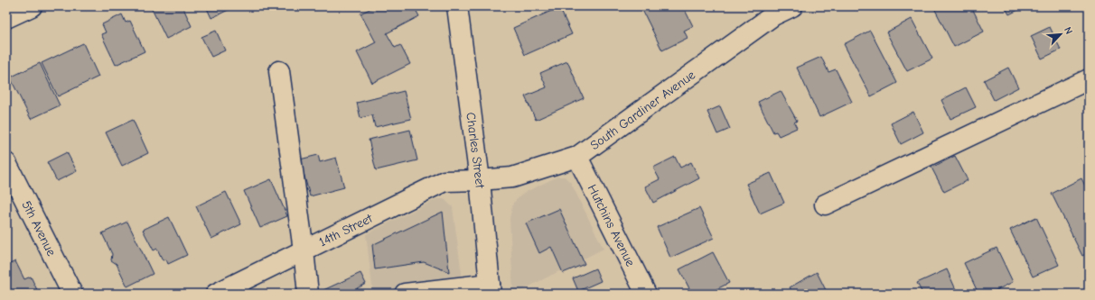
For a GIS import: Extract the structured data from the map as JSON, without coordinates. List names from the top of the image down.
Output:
{
  "streets": {
    "street": [
      "South Gardiner Avenue",
      "Charles Street",
      "Hutchins Avenue",
      "5th Avenue",
      "14th Street"
    ]
  },
  "crossings": [
    ["South Gardiner Avenue", "Charles Street"],
    ["South Gardiner Avenue", "Hutchins Avenue"],
    ["South Gardiner Avenue", "14th Street"],
    ["Charles Street", "14th Street"]
  ],
  "north": "top right"
}
